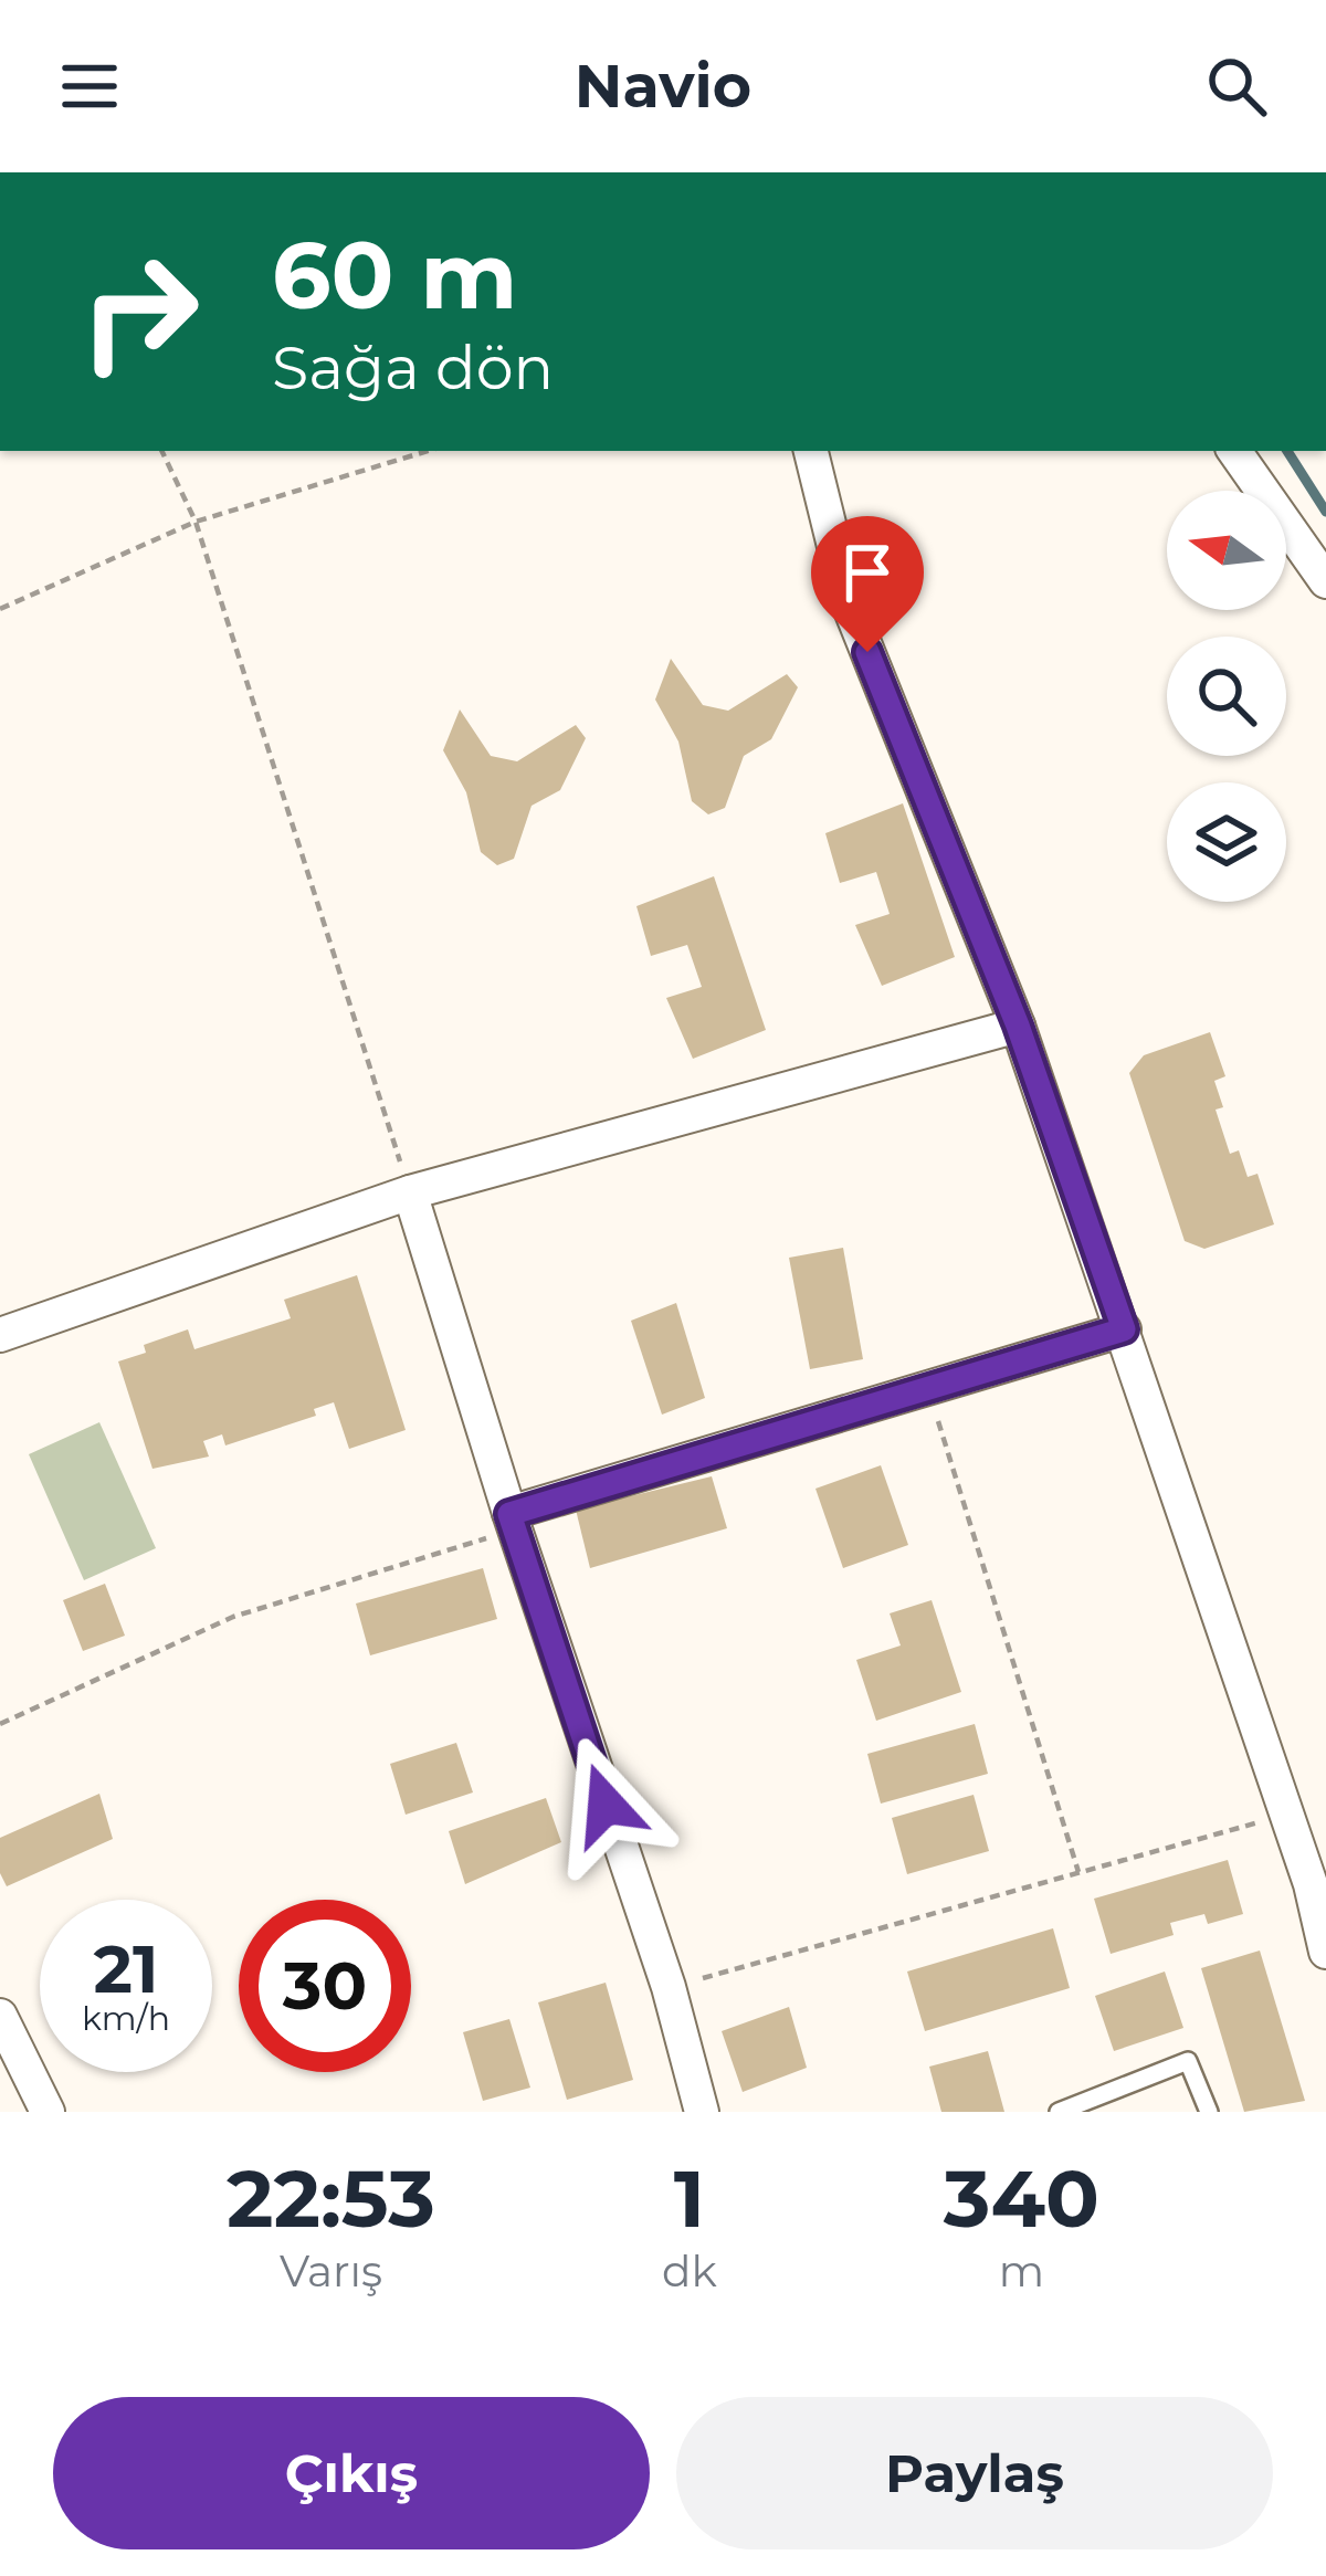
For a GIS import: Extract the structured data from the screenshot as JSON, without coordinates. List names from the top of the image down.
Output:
{
  "north": "left",
  "page": {
    "header": "Navio",
    "turn": ["60 m", "Sağa dön"],
    "speed": "21 km/h",
    "limit": "30",
    "eta": [
      "22:53",
      "Varış",
      "1",
      "dk",
      "340",
      "m"
    ],
    "buttons": ["Çıkış", "Paylaş"]
  }
}
